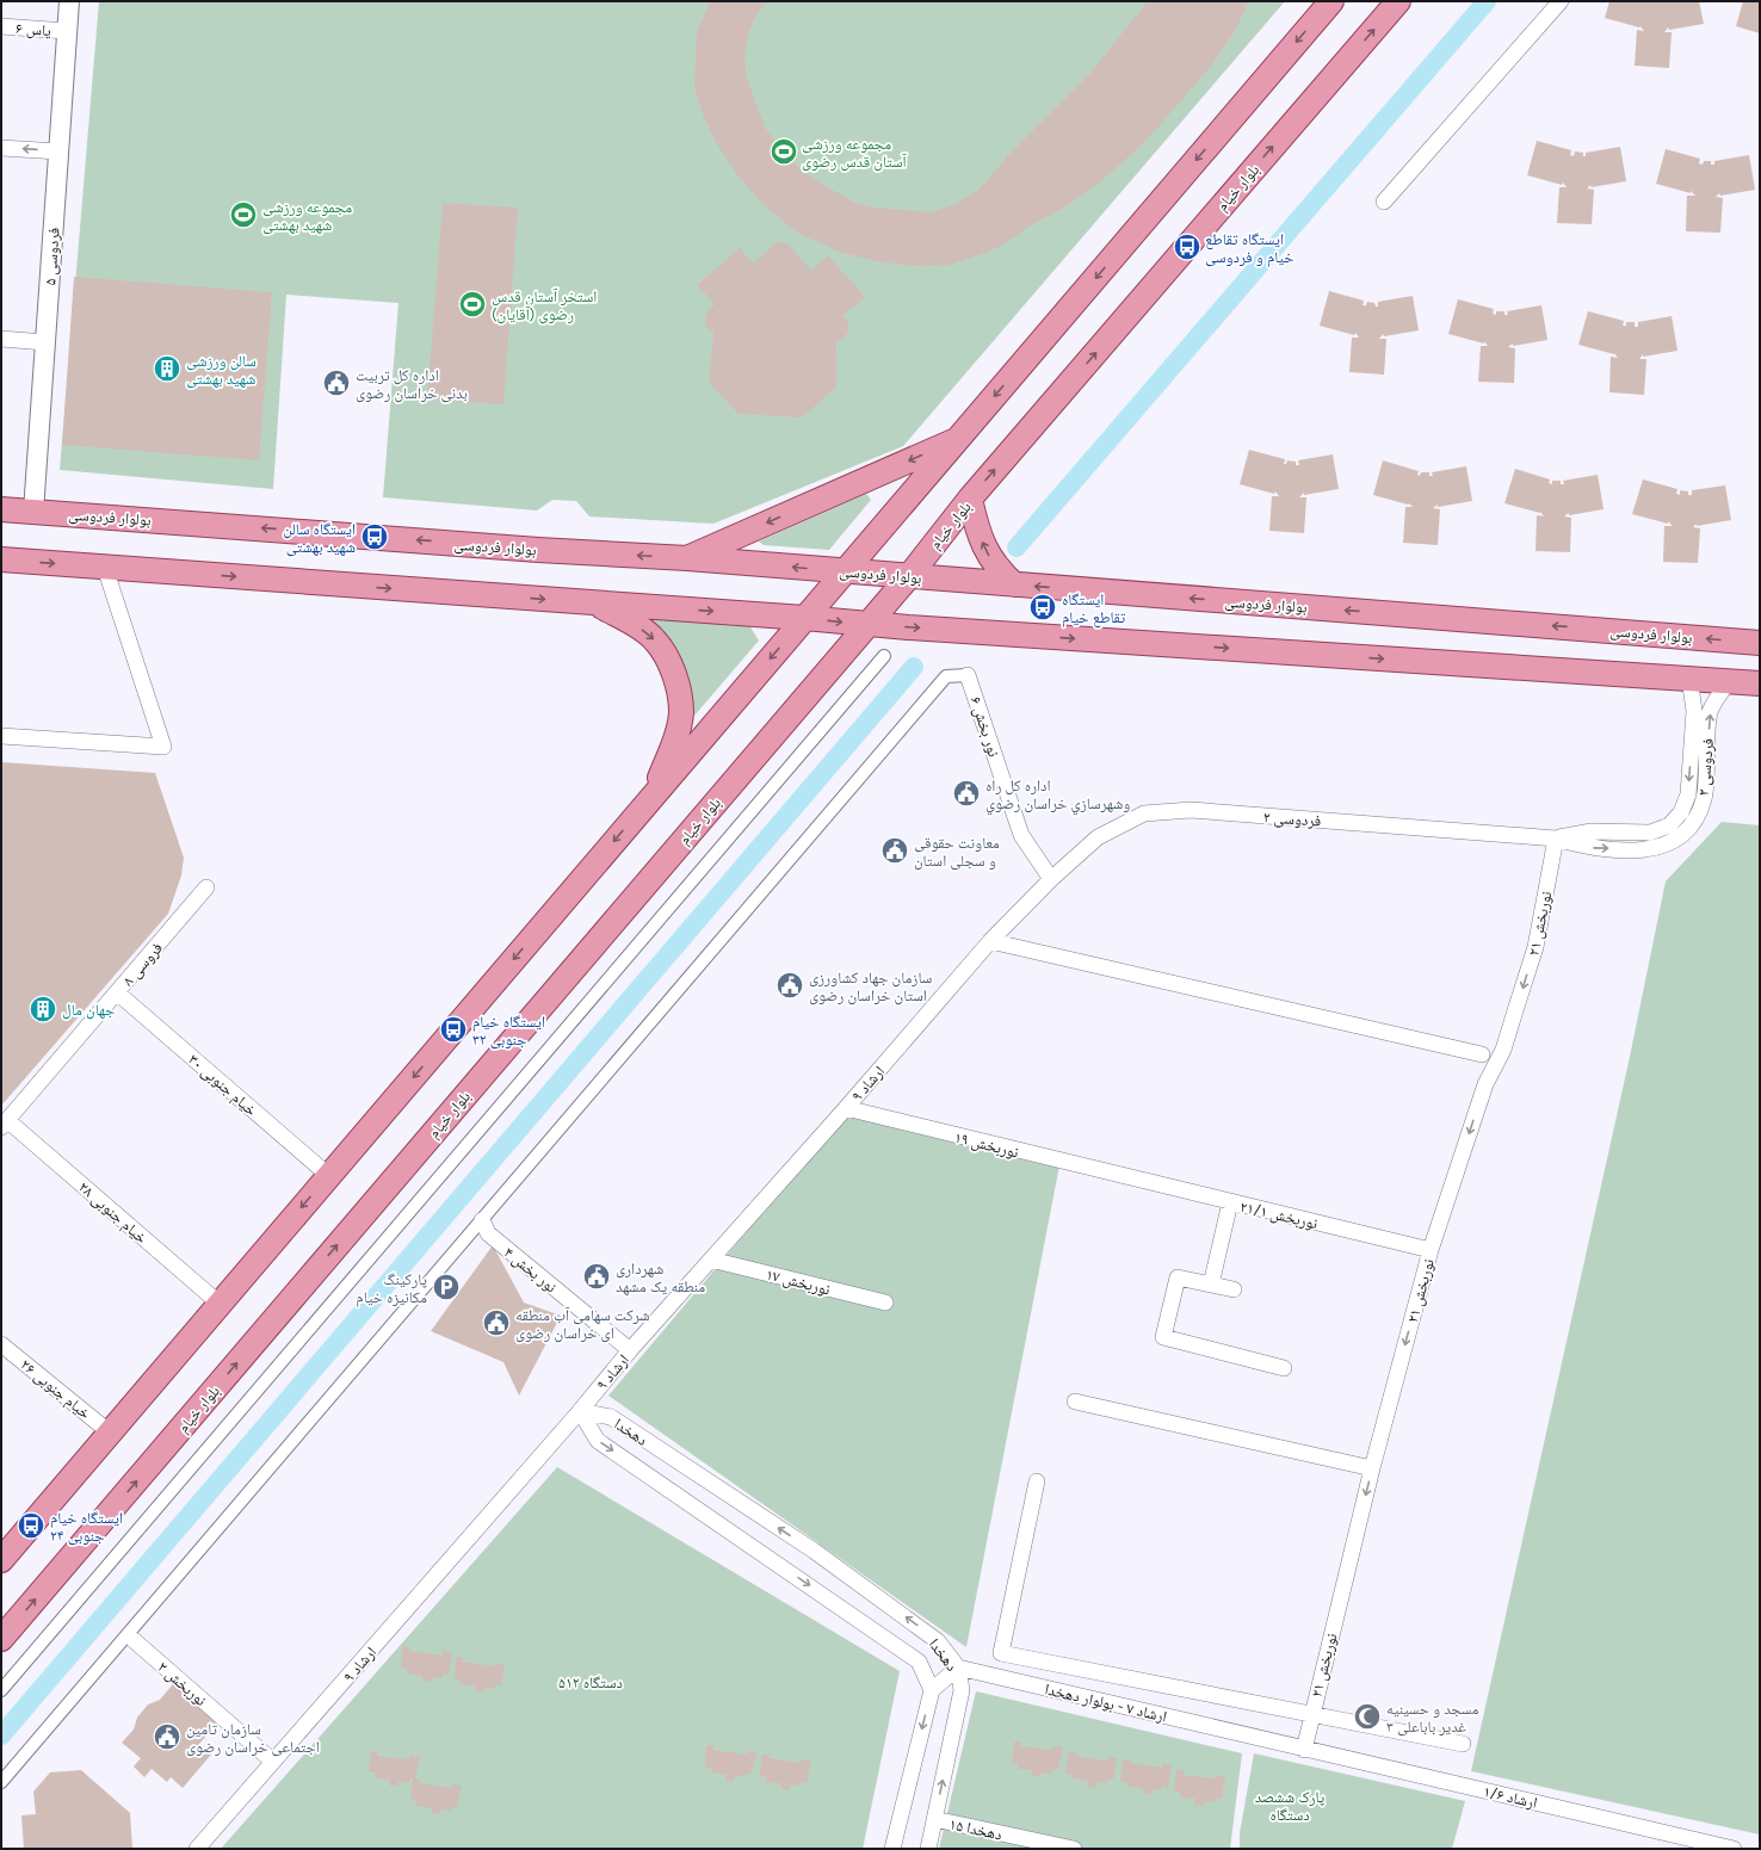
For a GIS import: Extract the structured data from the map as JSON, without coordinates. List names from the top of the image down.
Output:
{
  "streets": {
    "main road": ["بلوار خیام", "بولوار فردوسی"],
    "street": [
      "یاس ۶",
      "فردوسی ۵",
      "نور بخش ۶",
      "فردوسی ۲",
      "نوربخش ۲۱",
      "فروسی ۸",
      "ارشاد ۹",
      "خیام جنوبی ۳۰",
      "نوربخش ۱۹",
      "خیام جنوبی ۲۸",
      "نوربخش ۲۱/۱",
      "نور بخش ۴",
      "نوربخش ۱۷",
      "خیام جنوبی ۲۶",
      "دهخدا",
      "نوربخش ۲",
      "ارشاد ۷ - بولوار دهخدا",
      "ارشاد ۱/۶",
      "دهخدا ۱۵"
    ]
  },
  "crossings": [
    ["یاس ۶", "فردوسی ۵"],
    ["بلوار خیام", "بولوار فردوسی"],
    ["فردوسی ۵", "بولوار فردوسی"],
    ["نور بخش ۶", "فردوسی ۲"],
    ["نور بخش ۶", "ارشاد ۹"],
    ["فردوسی ۲", "نوربخش ۲۱"],
    ["فردوسی ۲", "ارشاد ۹"],
    ["نوربخش ۲۱", "نوربخش ۲۱/۱"],
    ["نوربخش ۲۱", "ارشاد ۱/۶"],
    ["فروسی ۸", "خیام جنوبی ۳۰"],
    ["فروسی ۸", "خیام جنوبی ۲۸"],
    ["ارشاد ۹", "نوربخش ۱۹"],
    ["ارشاد ۹", "نور بخش ۴"],
    ["ارشاد ۹", "نوربخش ۱۷"],
    ["ارشاد ۹", "دهخدا"],
    ["ارشاد ۹", "نوربخش ۲"],
    ["نوربخش ۱۹", "نوربخش ۲۱/۱"],
    ["دهخدا", "ارشاد ۷ - بولوار دهخدا"],
    ["دهخدا", "دهخدا ۱۵"],
    ["ارشاد ۷ - بولوار دهخدا", "ارشاد ۱/۶"]
  ],
  "one_way": ["نوربخش ۲۱"],
  "parks": ["۵۱۲ دستگاه", "پارک‌ ششصد دستگاه"],
  "places": {
    "sports": ["مجموعه ورزشی آستان قدس رضوی", "مجموعه ورزشی شهید بهشتی", "استخر آستان قدس رضوی (آقایان)"],
    "bus stop": [
      "ایستگاه تقاطع خیام و فردوسی",
      "ایستگاه سالن شهید بهشتی",
      "ایستگاه تقاطع خیام",
      "ایستگاه خیام جنوبی ۳۲",
      "ایستگاه خیام جنوبی ۲۴"
    ],
    "building": ["سالن ورزشی شهید بهشتی", "جهان مال"],
    "public building": [
      "اداره کل تربیت بدنی خراسان رضوی",
      "اداره كل راه وشهرسازي خراسان رضوي",
      "معاونت حقوقی و سجلی استان",
      "سازمان جهاد کشاورزی استان خراسان رضوی",
      "شهرداری منطقه یک مشهد",
      "شرکت سهامی آب منطقه ای خراسان رضوی",
      "سازمان تامین اجتماعی خراسان رضوی"
    ],
    "parking": ["پارکینگ مکانیزه خیام"],
    "mosque": ["مسجد و حسینیه غدیر باباعلی ۳"]
  }
}
